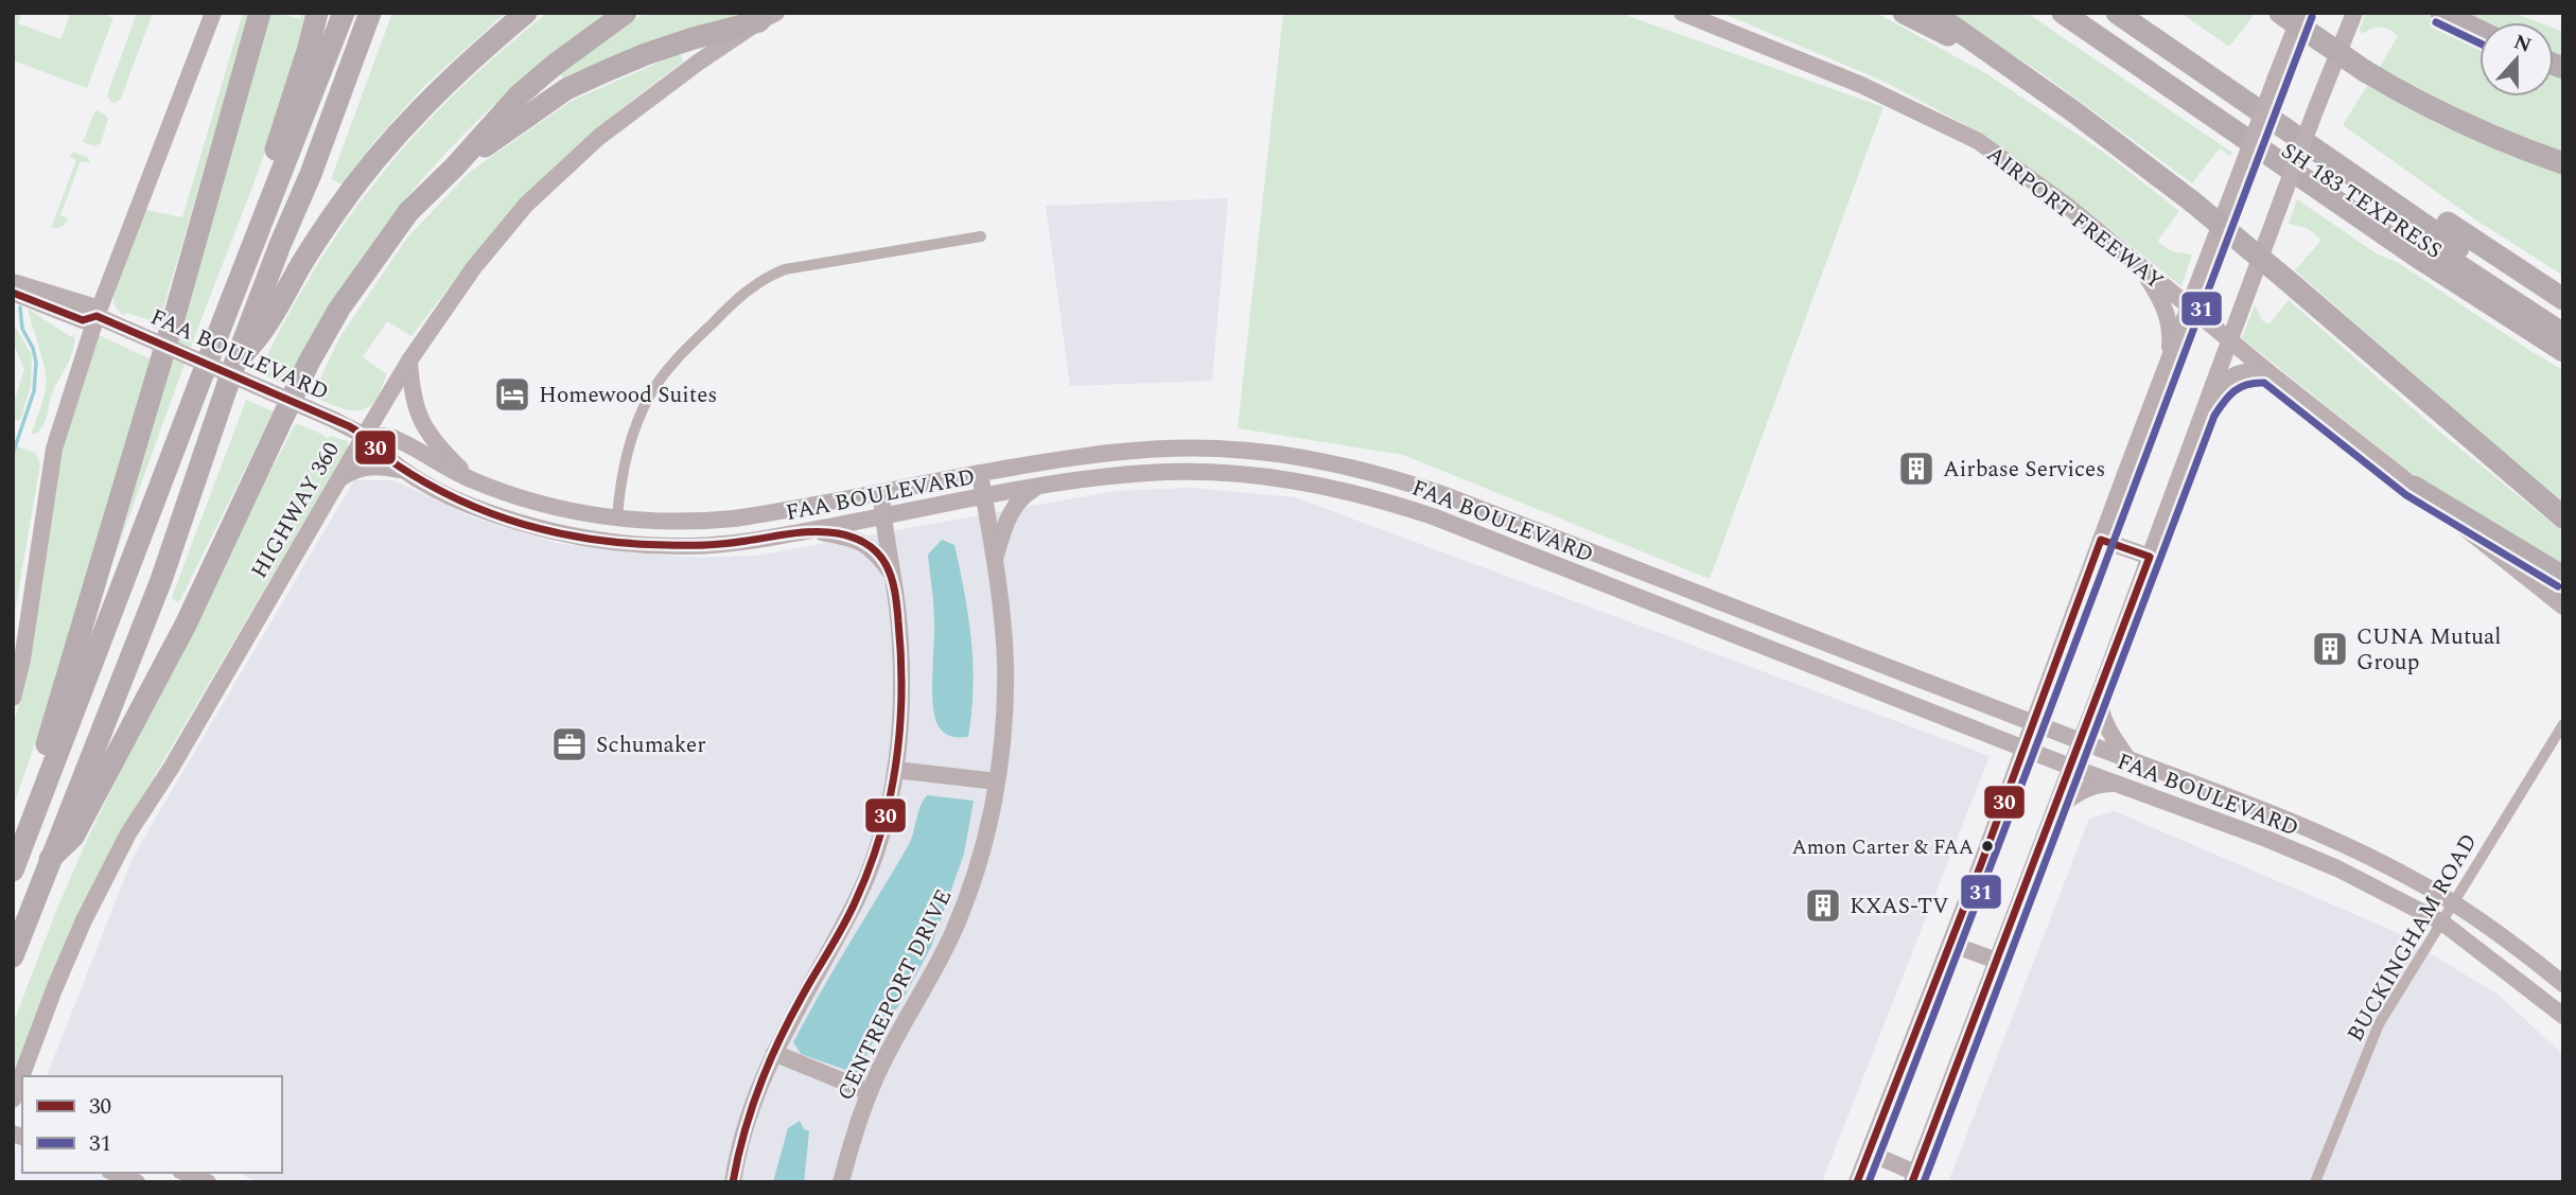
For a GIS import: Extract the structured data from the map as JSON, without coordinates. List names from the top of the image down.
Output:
{
  "streets": {
    "highway": ["SH 183 TEXPRESS"],
    "street": [
      "AIRPORT FREEWAY",
      "FAA BOULEVARD",
      "HIGHWAY 360",
      "BUCKINGHAM ROAD",
      "CENTREPORT DRIVE"
    ]
  },
  "crossings": [
    ["FAA BOULEVARD", "HIGHWAY 360"],
    ["FAA BOULEVARD", "BUCKINGHAM ROAD"],
    ["FAA BOULEVARD", "CENTREPORT DRIVE"]
  ],
  "places": {
    "hotel": ["Homewood Suites"],
    "building": ["Airbase Services", "CUNA Mutual Group", "KXAS-TV"],
    "office": ["Schumaker"],
    "other": ["Amon Carter & FAA"]
  },
  "lines": ["transit line 31", "transit line 30"],
  "legend": ["30", "31"],
  "north": "top"
}
